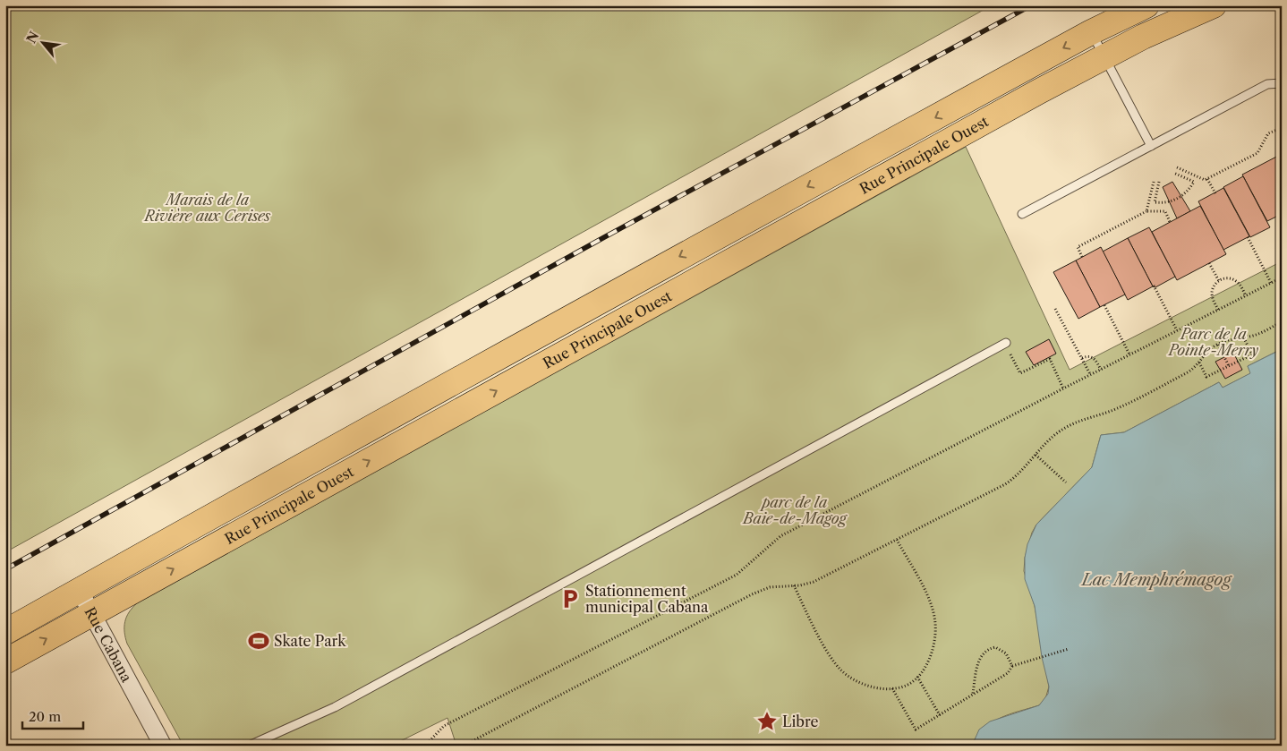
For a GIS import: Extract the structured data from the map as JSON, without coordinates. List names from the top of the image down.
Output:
{
  "streets": {
    "main road": ["Rue Principale Ouest"],
    "street": ["Rue Cabana"]
  },
  "crossings": [
    ["Rue Principale Ouest", "Rue Cabana"]
  ],
  "water": ["Lac Memphrémagog"],
  "parks": ["Marais de la Rivière aux Cerises", "Parc de la Pointe-Merry", "parc de la Baie-de-Magog"],
  "places": {
    "parking": ["Stationnement municipal Cabana"],
    "sports": ["Skate Park"],
    "place": ["Libre"]
  },
  "scale_bar": "20 m",
  "north": "top left"
}
